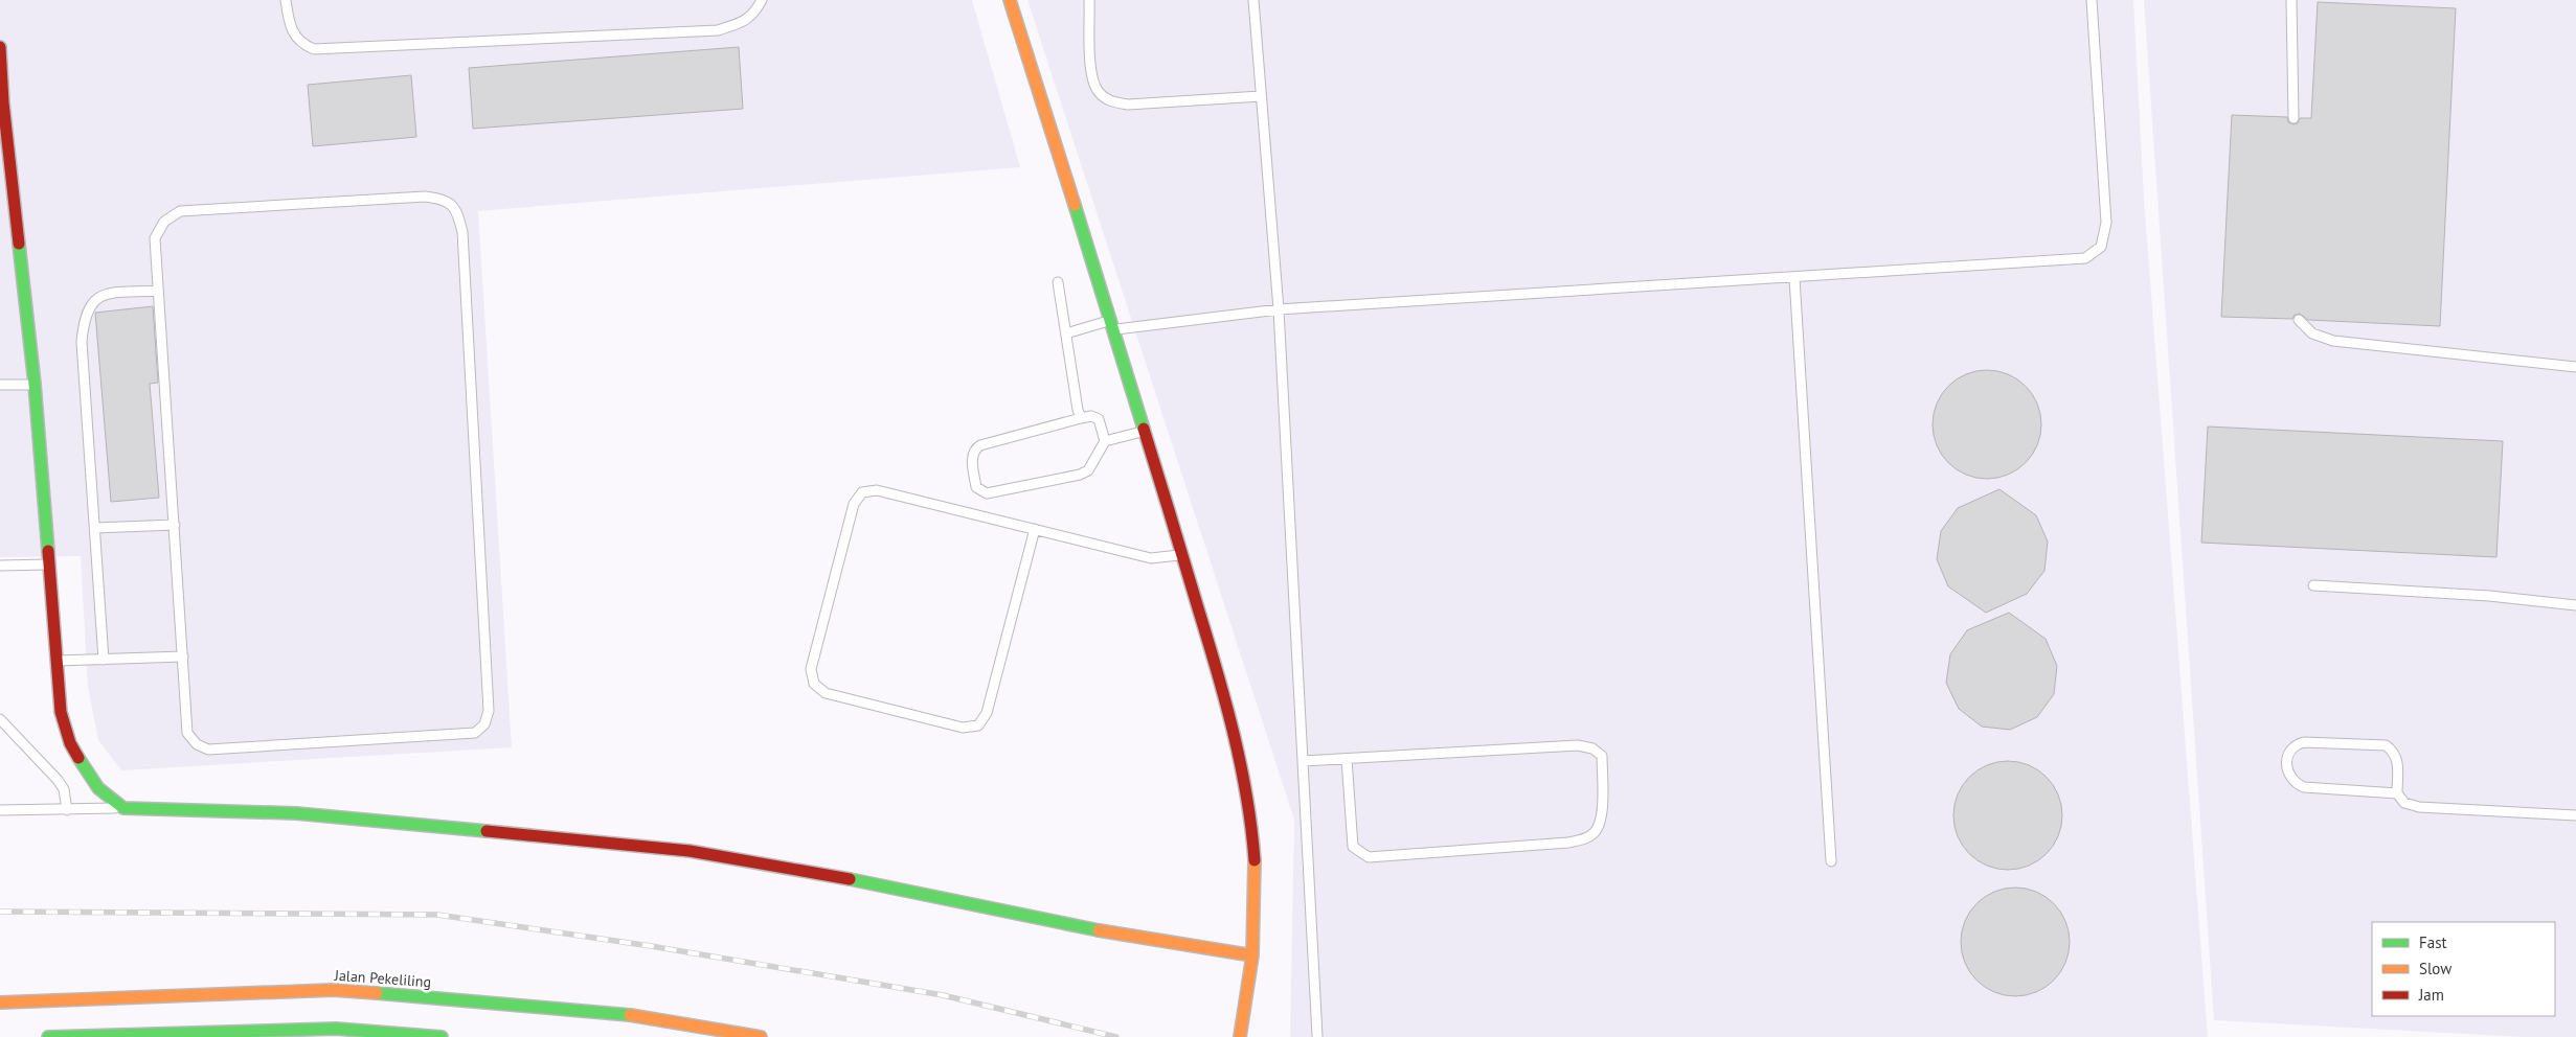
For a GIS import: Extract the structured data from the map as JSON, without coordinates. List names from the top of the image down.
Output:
{
  "streets": {
    "street": ["Jalan Pekeliling"]
  },
  "legend": ["Fast", "Slow", "Jam"]
}
